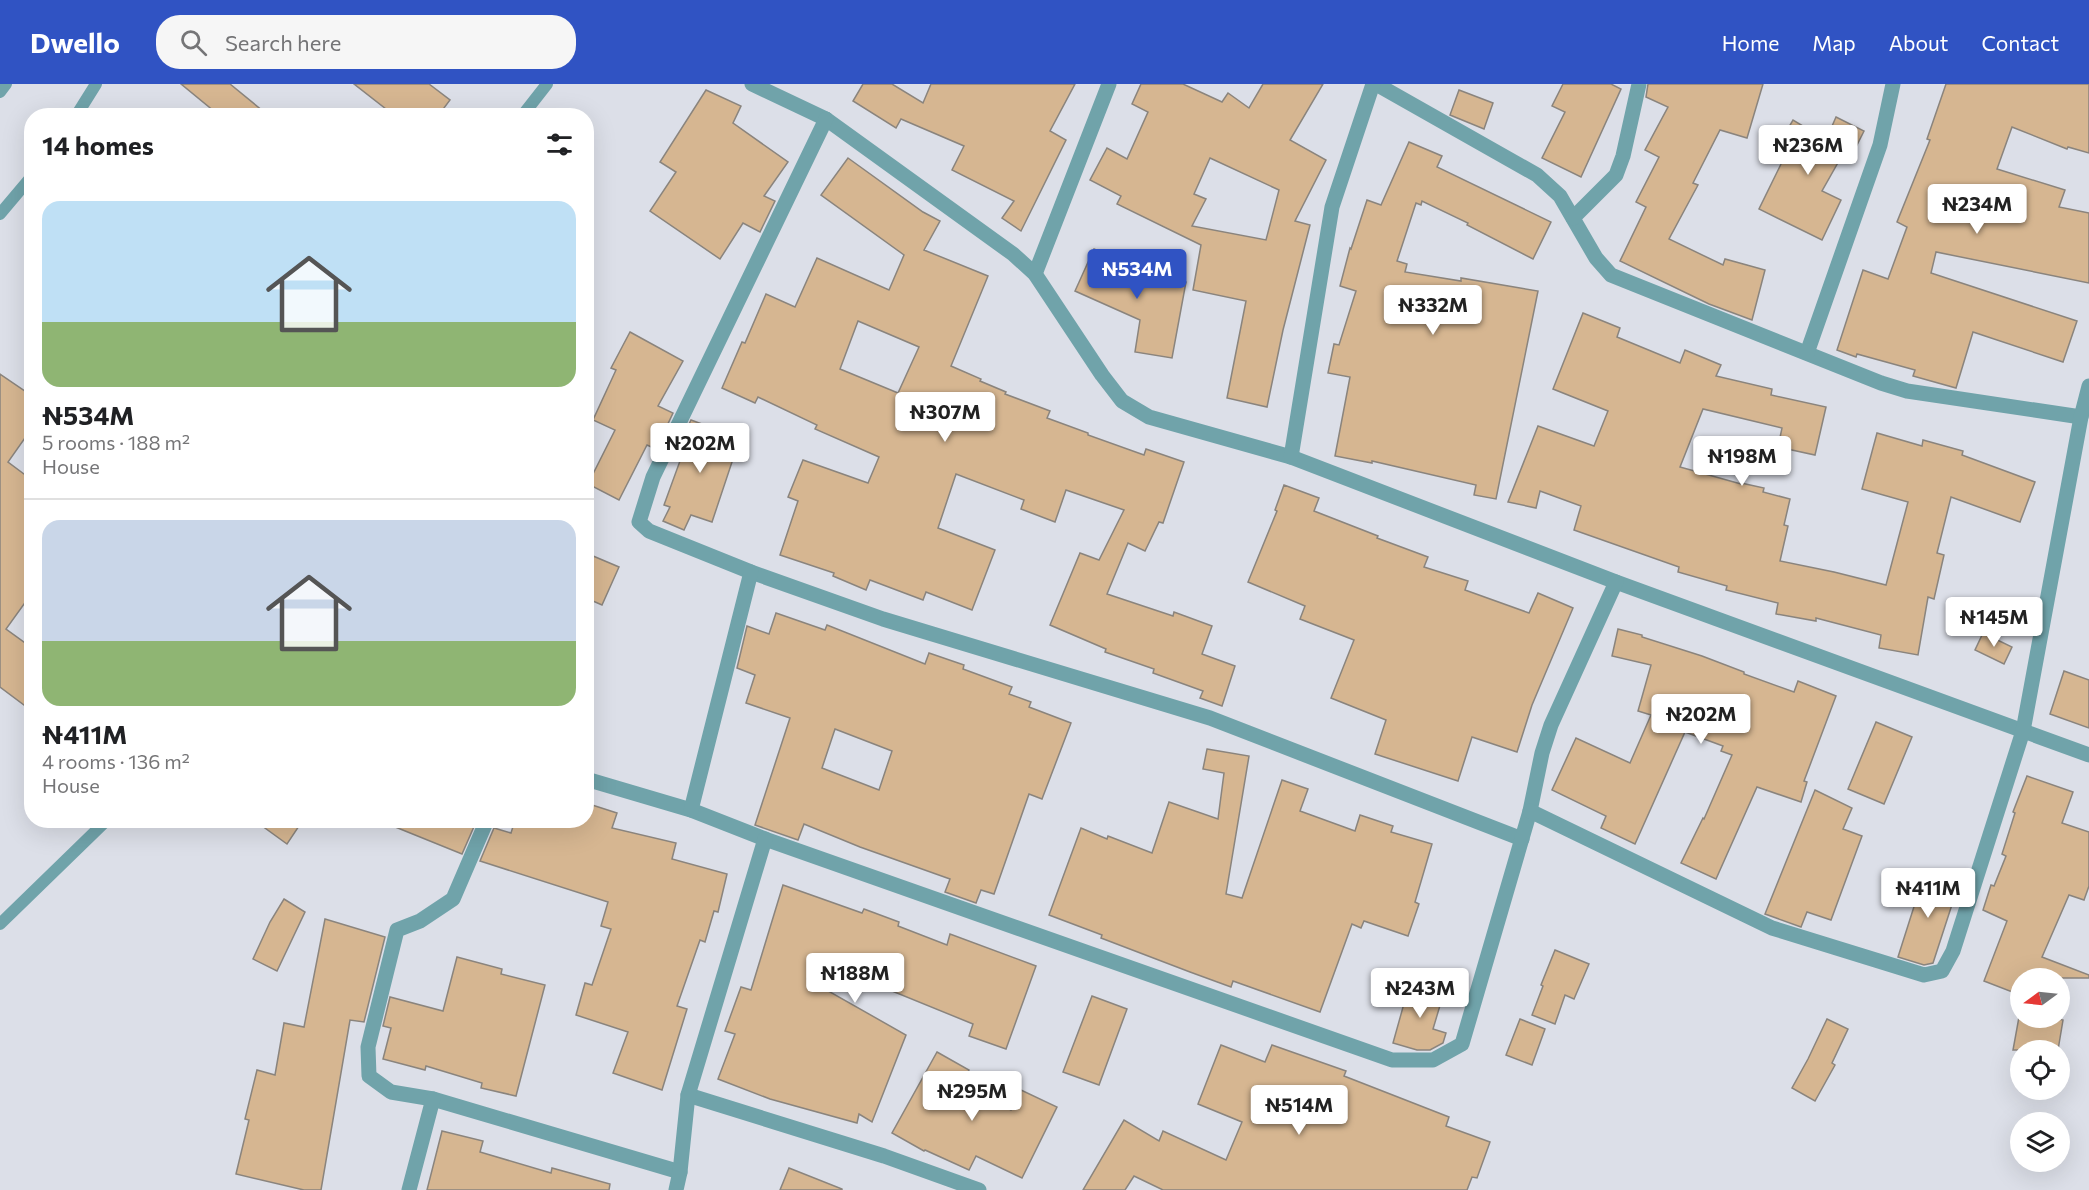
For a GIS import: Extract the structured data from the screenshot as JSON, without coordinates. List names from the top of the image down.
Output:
{
  "north": "left",
  "page": {
    "header": "Dwello",
    "search": "Search here",
    "nav": [
      "Home",
      "Map",
      "About",
      "Contact"
    ],
    "heading": "14 homes",
    "price": [
      "₦236M",
      "₦234M",
      "₦534M",
      "₦332M",
      "₦307M",
      "₦202M",
      "₦198M",
      "₦145M",
      "₦202M",
      "₦411M",
      "₦188M",
      "₦243M",
      "₦295M",
      "₦514M"
    ],
    "list": [
      {
        "name": "₦534M",
        "note": "5 rooms · 188 m² · House"
      },
      {
        "name": "₦411M",
        "note": "4 rooms · 136 m² · House"
      }
    ]
  }
}
